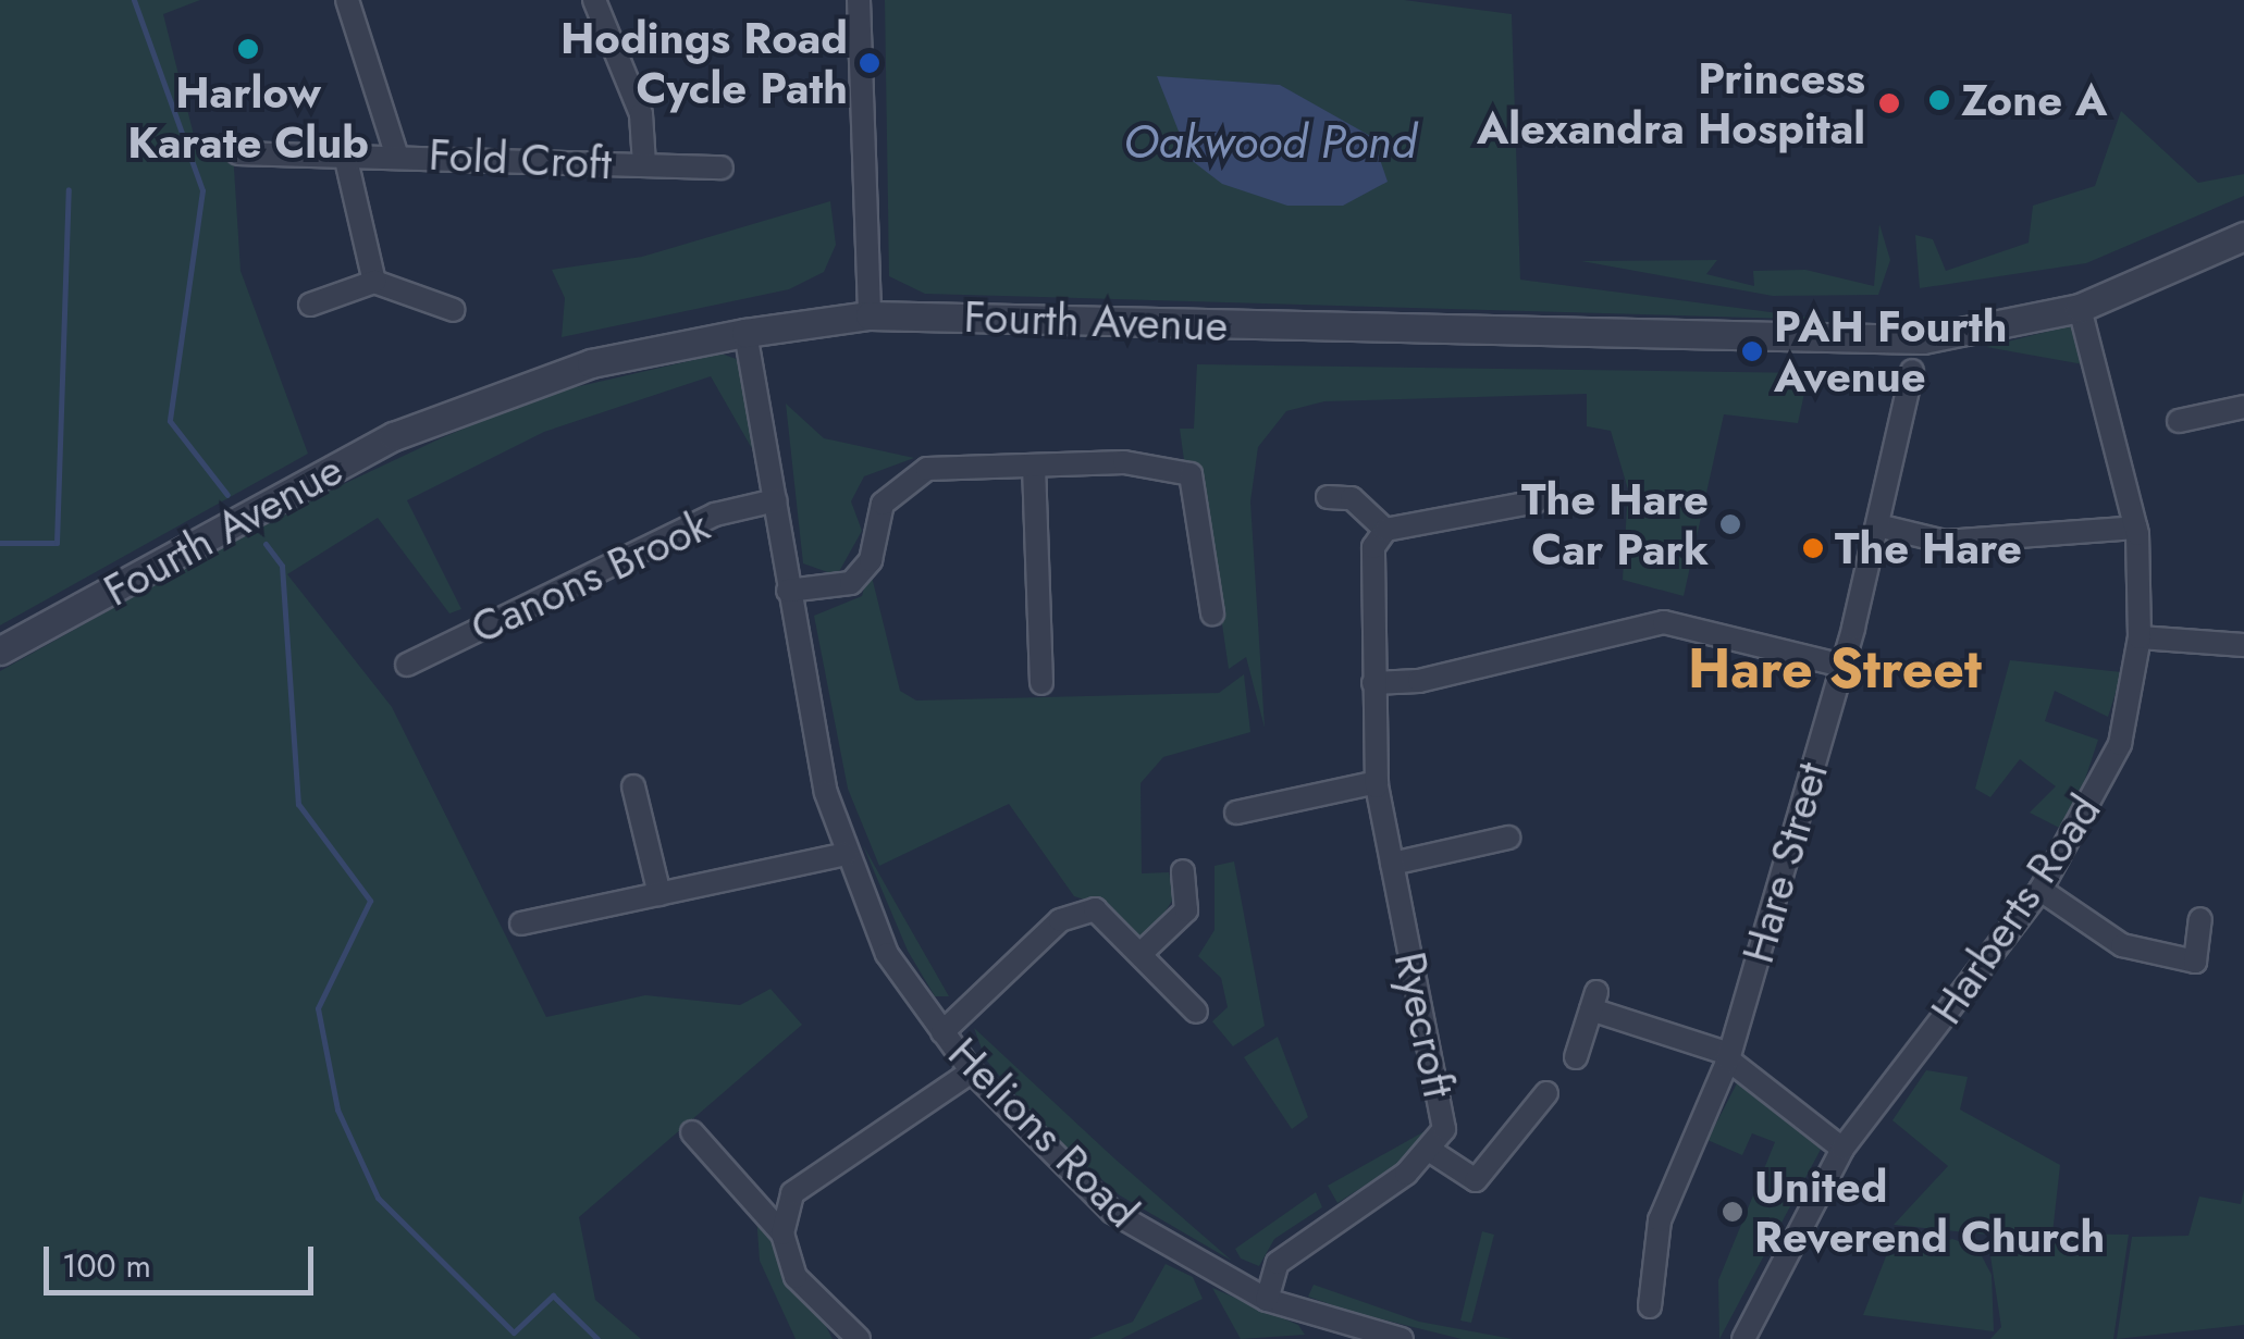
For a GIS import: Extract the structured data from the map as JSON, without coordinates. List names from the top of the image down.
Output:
{
  "streets": {
    "street": [
      "Fold Croft",
      "Fourth Avenue",
      "Canons Brook",
      "Hare Street",
      "Harberts Road",
      "Ryecroft",
      "Helions Road"
    ]
  },
  "crossings": [
    ["Fourth Avenue", "Harberts Road"],
    ["Fourth Avenue", "Helions Road"],
    ["Canons Brook", "Helions Road"],
    ["Ryecroft", "Helions Road"]
  ],
  "districts": ["Hare Street"],
  "water": ["Oakwood Pond"],
  "places": [
    "Harlow Karate Club",
    "Hodings Road Cycle Path",
    "Zone A",
    "Princess Alexandra Hospital",
    "PAH Fourth Avenue",
    "The Hare Car Park",
    "The Hare",
    "United Reverend Church"
  ],
  "scale_bar": "100 m"
}
